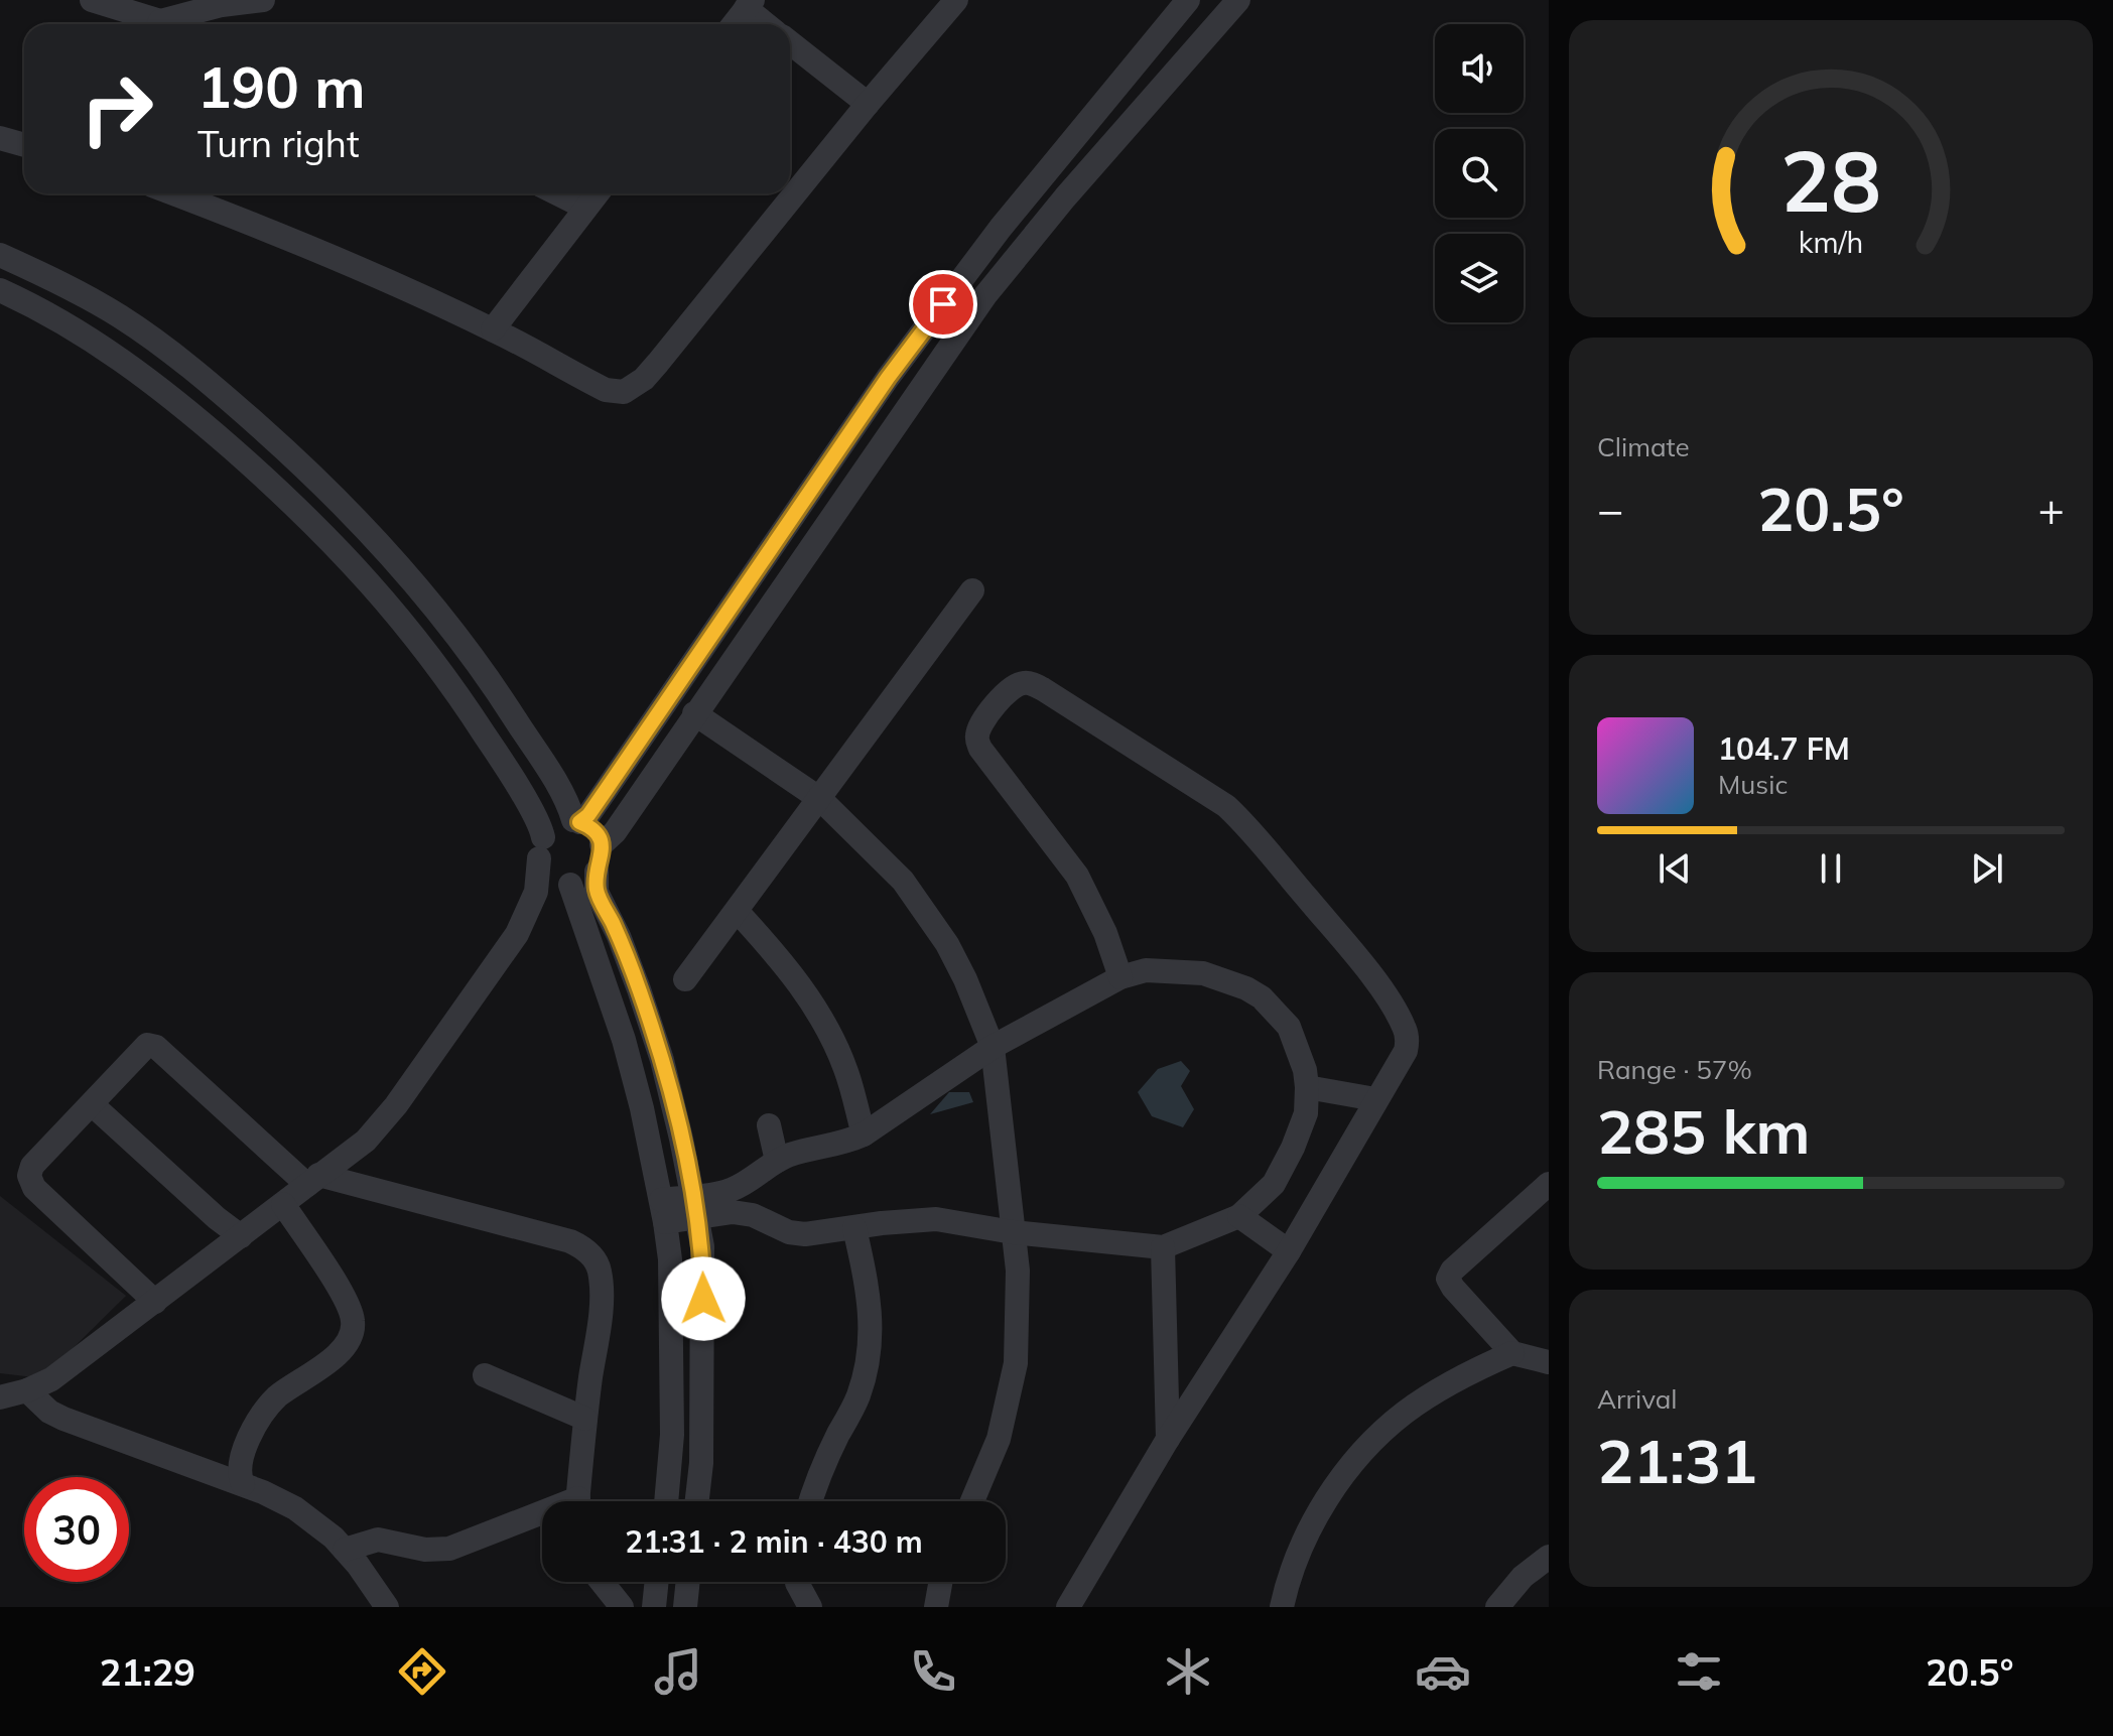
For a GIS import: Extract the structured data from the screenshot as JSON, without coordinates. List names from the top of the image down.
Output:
{
  "page": {
    "turn": ["190 m", "Turn right"],
    "tile": [
      "Climate",
      ["Range · 57%", "285 km"],
      ["Arrival", "21:31"]
    ],
    "heat": ["−", "20.5°", "+"],
    "song": ["104.7 FM", "Music"],
    "limit": "30",
    "trip": "21:31 · 2 min · 430 m",
    "tabs": ["21:29", "20.5°"],
    "gauge": ["28", "km/h"]
  }
}
